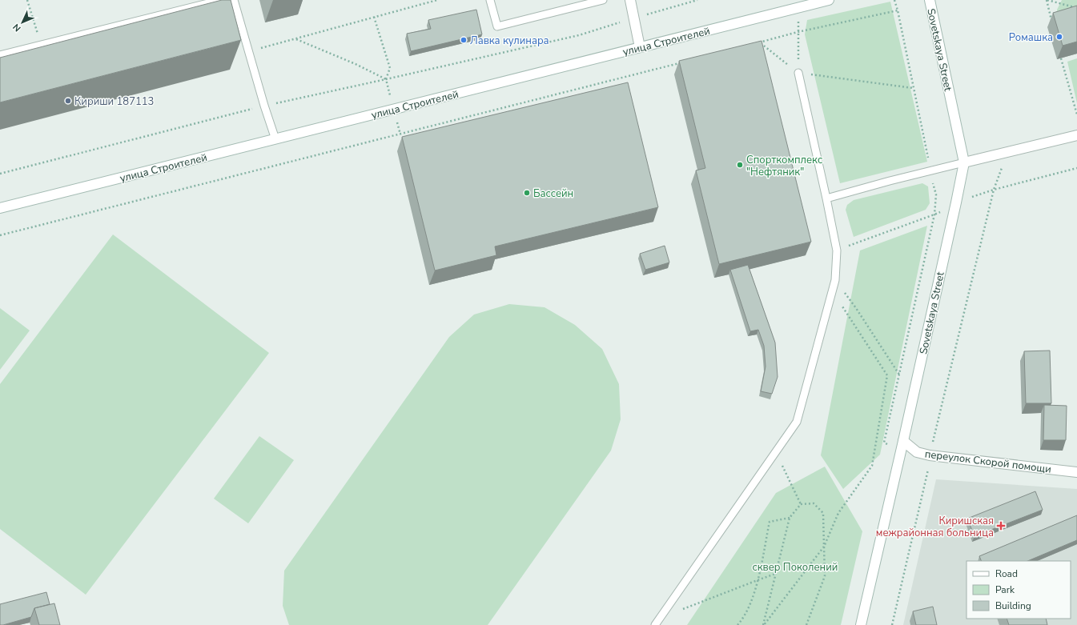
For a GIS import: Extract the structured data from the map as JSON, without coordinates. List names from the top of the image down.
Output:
{
  "streets": {
    "street": ["улица Строителей", "Sovetskaya Street", "переулок Скорой помощи"]
  },
  "crossings": [
    ["Sovetskaya Street", "переулок Скорой помощи"]
  ],
  "parks": ["сквер Поколений"],
  "places": {
    "other": [
      "Ромашка",
      "Лавка кулинара",
      "Кириши 187113",
      "Спорткомплекс \"Нефтяник\"",
      "Бассейн"
    ],
    "health": ["Киришская межрайонная больница"]
  },
  "legend": ["Road", "Park", "Building"],
  "north": "bottom left"
}
